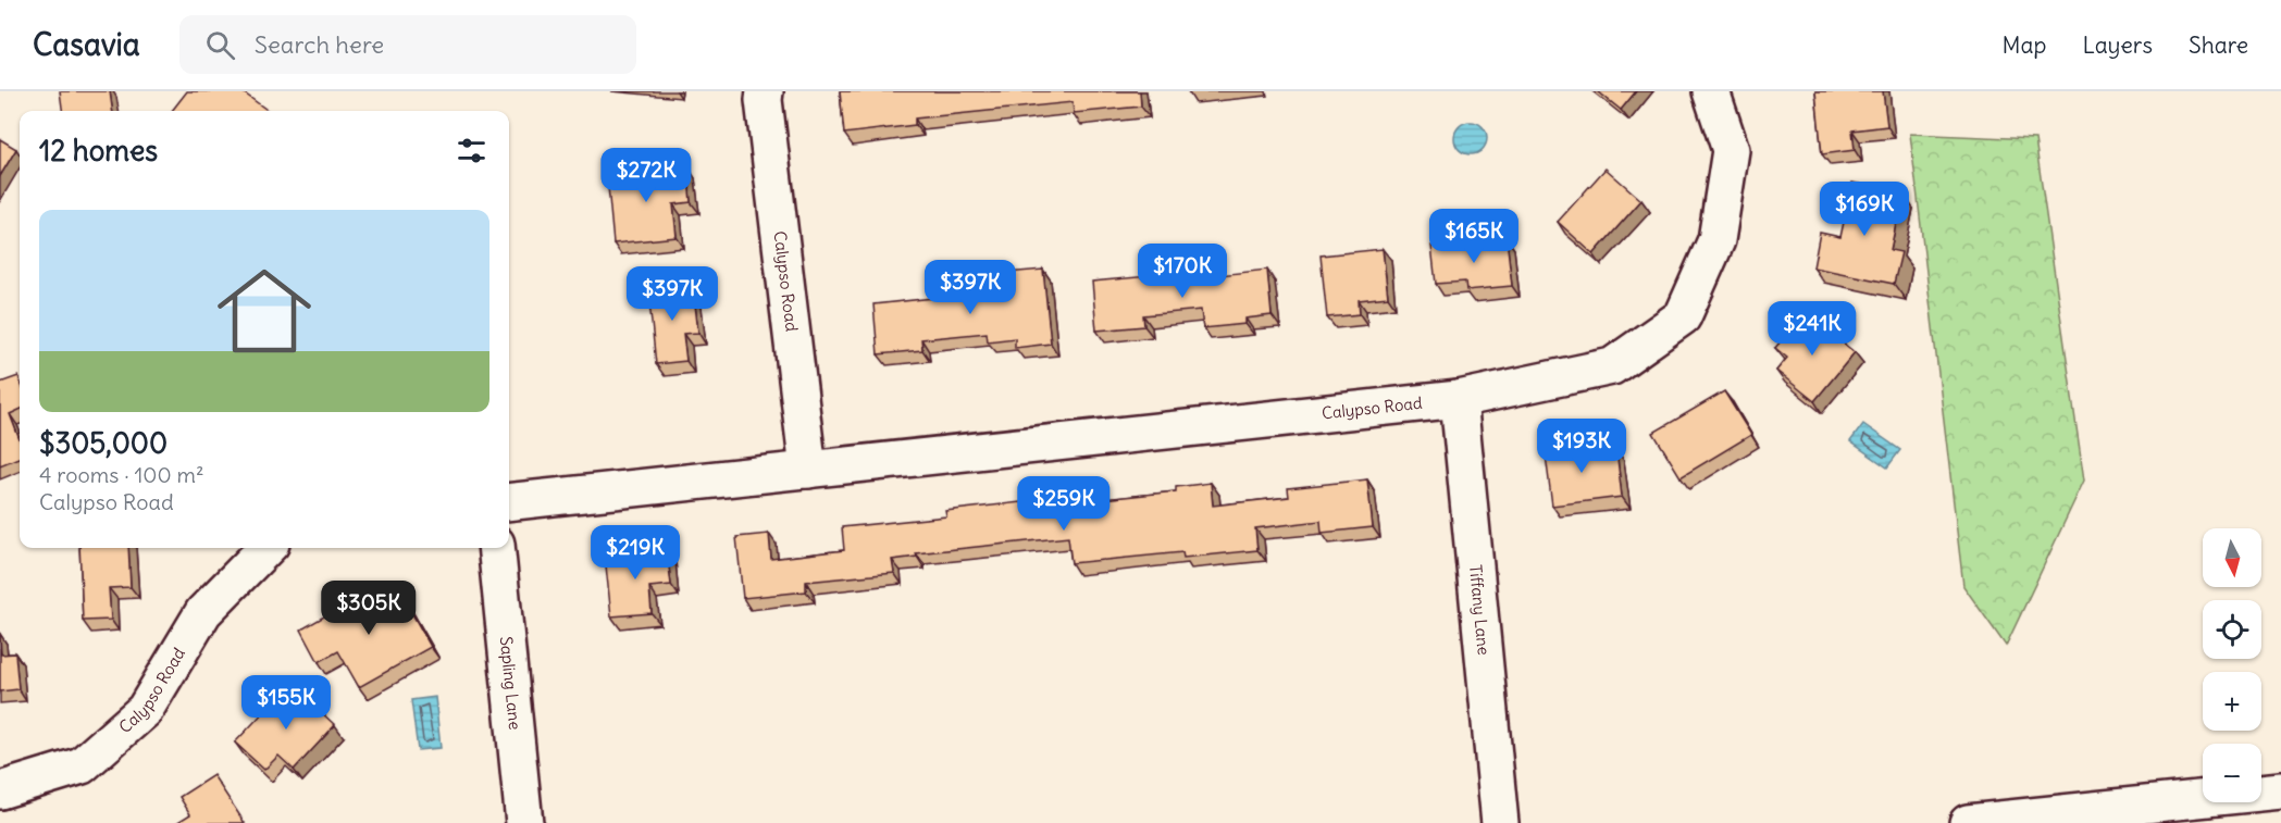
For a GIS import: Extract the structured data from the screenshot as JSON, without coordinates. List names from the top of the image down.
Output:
{
  "streets": {
    "street": ["Calypso Road", "Tiffany Lane", "Sapling Lane"]
  },
  "crossings": [
    ["Calypso Road", "Tiffany Lane"]
  ],
  "north": "bottom",
  "page": {
    "header": "Casavia",
    "search": "Search here",
    "nav": ["Map", "Layers", "Share"],
    "heading": "12 homes",
    "price": [
      "$272K",
      "$169K",
      "$165K",
      "$170K",
      "$397K",
      "$397K",
      "$241K",
      "$193K",
      "$259K",
      "$219K",
      "$305K",
      "$155K"
    ],
    "list": [
      {
        "name": "$305,000",
        "note": "4 rooms · 100 m² · Calypso Road"
      }
    ],
    "map_buttons": ["+", "−"]
  }
}
